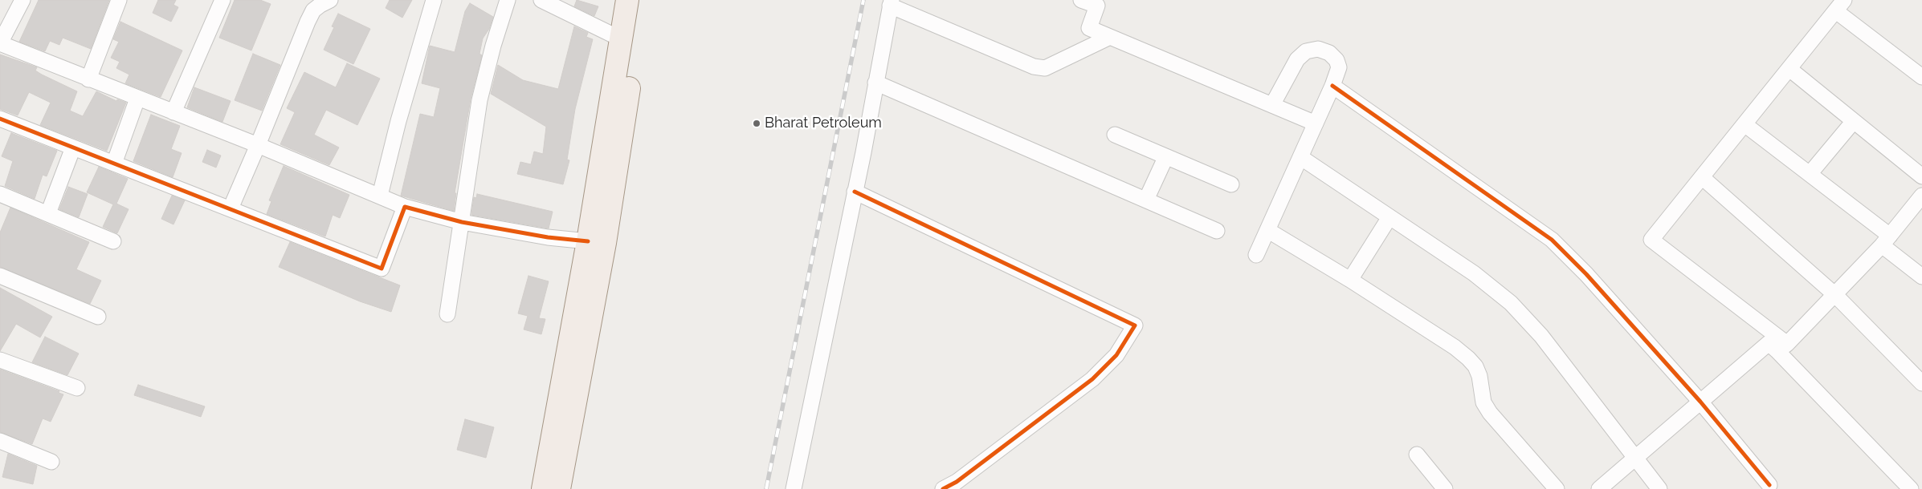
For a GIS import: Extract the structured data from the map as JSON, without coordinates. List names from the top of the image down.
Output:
{
  "places": ["Bharat Petroleum"]
}
